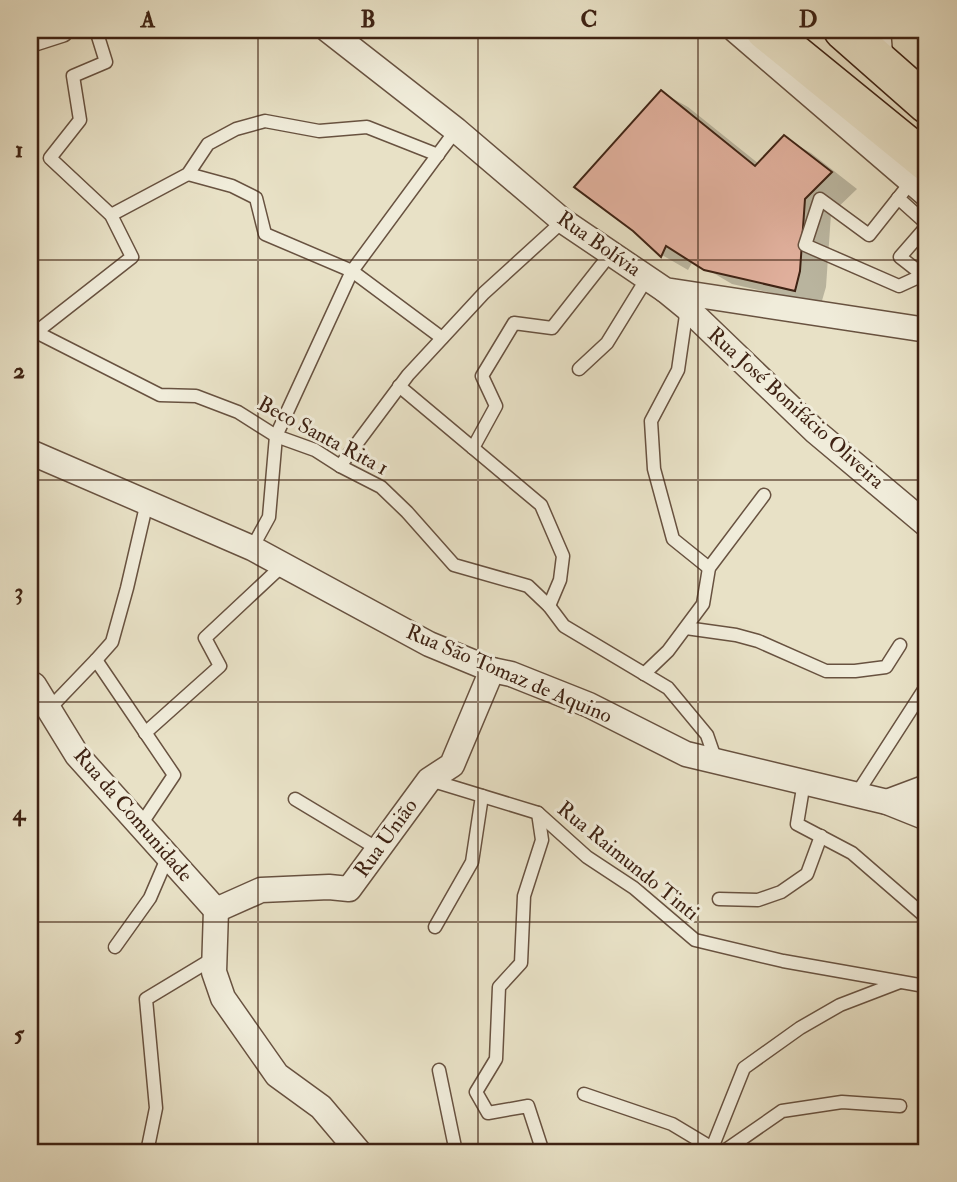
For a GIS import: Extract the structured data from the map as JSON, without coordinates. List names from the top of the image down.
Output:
{
  "streets": {
    "street": [
      "Rua Bolívia",
      "Rua José Bonifácio Oliveira",
      "Rua São Tomaz de Aquino",
      "Rua da Comunidade",
      "Rua União"
    ],
    "lane": ["Beco Santa Rita 1", "Rua Raimundo Tinti"]
  },
  "crossings": [
    ["Rua Bolívia", "Rua José Bonifácio Oliveira"],
    ["Beco Santa Rita 1", "Rua São Tomaz de Aquino"],
    ["Rua São Tomaz de Aquino", "Rua União"],
    ["Rua da Comunidade", "Rua União"],
    ["Rua União", "Rua Raimundo Tinti"]
  ],
  "grid": {
    "columns": [
      "A",
      "B",
      "C",
      "D"
    ],
    "rows": [
      "1",
      "2",
      "3",
      "4",
      "5"
    ]
  }
}
